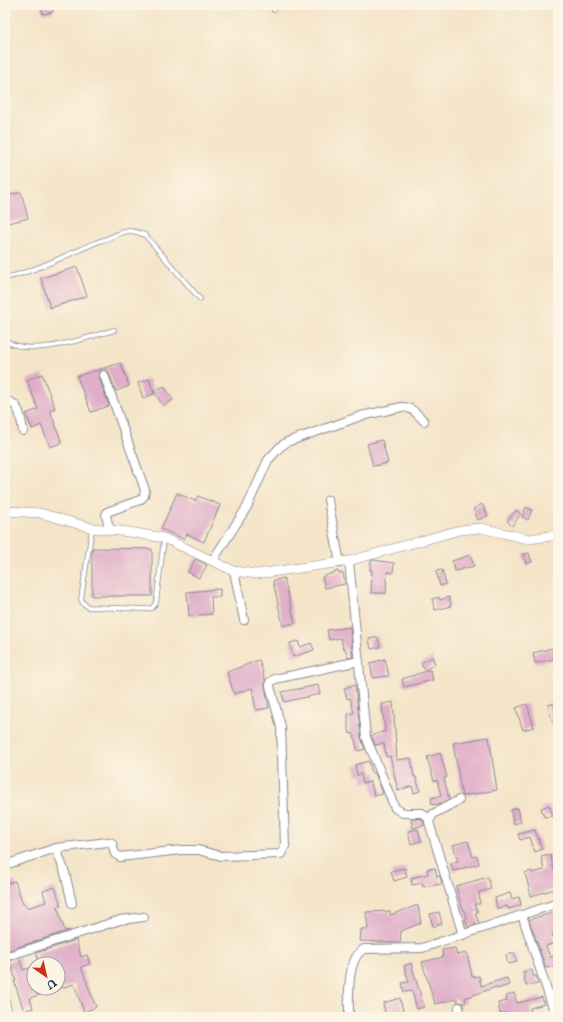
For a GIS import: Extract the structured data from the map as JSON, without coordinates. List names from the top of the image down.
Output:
{
  "north": "bottom right"
}
